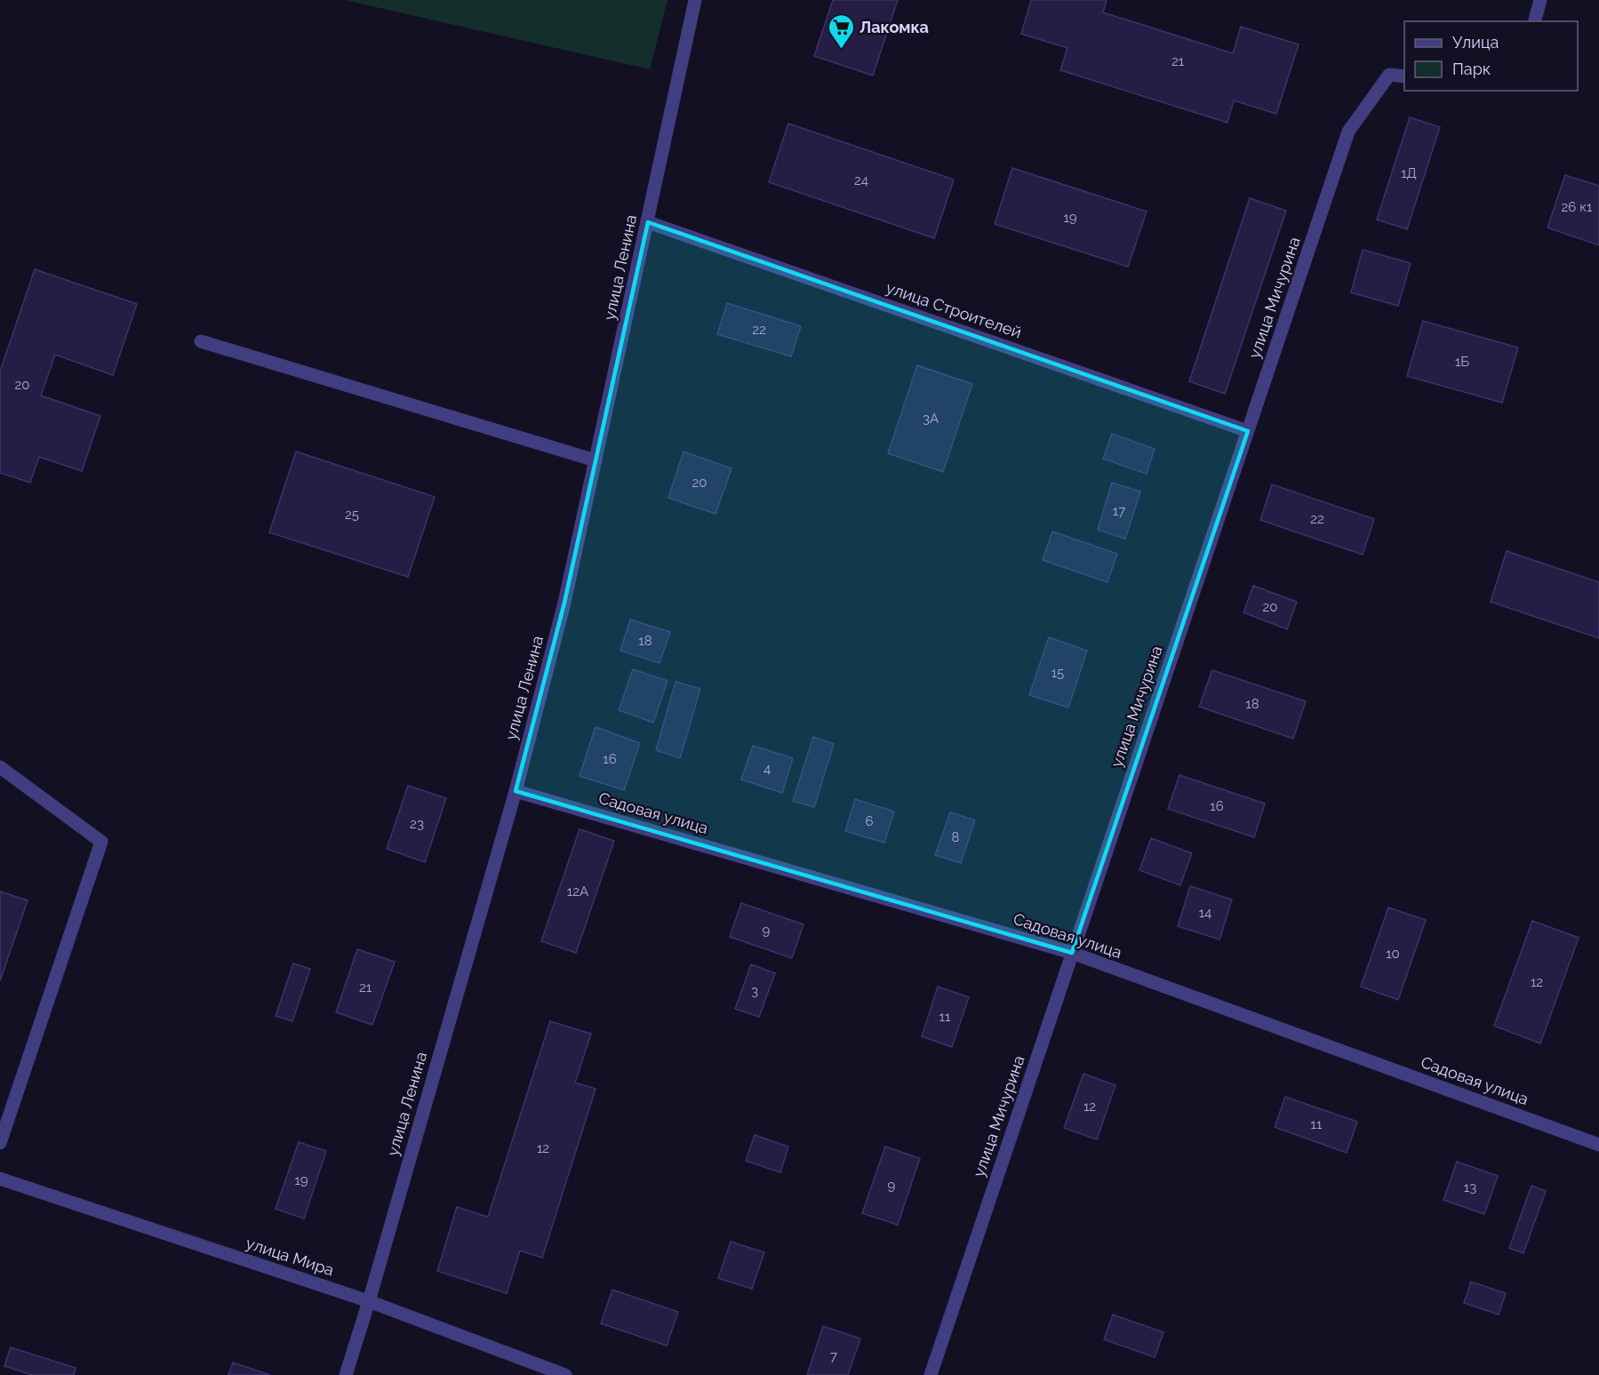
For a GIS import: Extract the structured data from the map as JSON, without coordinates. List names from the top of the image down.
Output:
{
  "streets": {
    "street": [
      "улица Ленина",
      "улица Мичурина",
      "улица Строителей",
      "Садовая улица",
      "улица Мира"
    ]
  },
  "crossings": [
    ["улица Ленина", "улица Строителей"],
    ["улица Ленина", "Садовая улица"],
    ["улица Ленина", "улица Мира"],
    ["улица Мичурина", "улица Строителей"],
    ["улица Мичурина", "Садовая улица"]
  ],
  "places": {
    "supermarket": ["Лакомка"]
  },
  "house_numbers": [
    "21",
    "1Д",
    "24",
    "26 к1",
    "19",
    "22",
    "1Б",
    "20",
    "3А",
    "20",
    "17",
    "25",
    "22",
    "20",
    "18",
    "15",
    "18",
    "16",
    "4",
    "16",
    "6",
    "23",
    "8",
    "12А",
    "14",
    "9",
    "10",
    "12",
    "21",
    "3",
    "11",
    "12",
    "11",
    "12",
    "19",
    "9",
    "13",
    "7"
  ],
  "legend": ["Улица", "Парк"]
}
